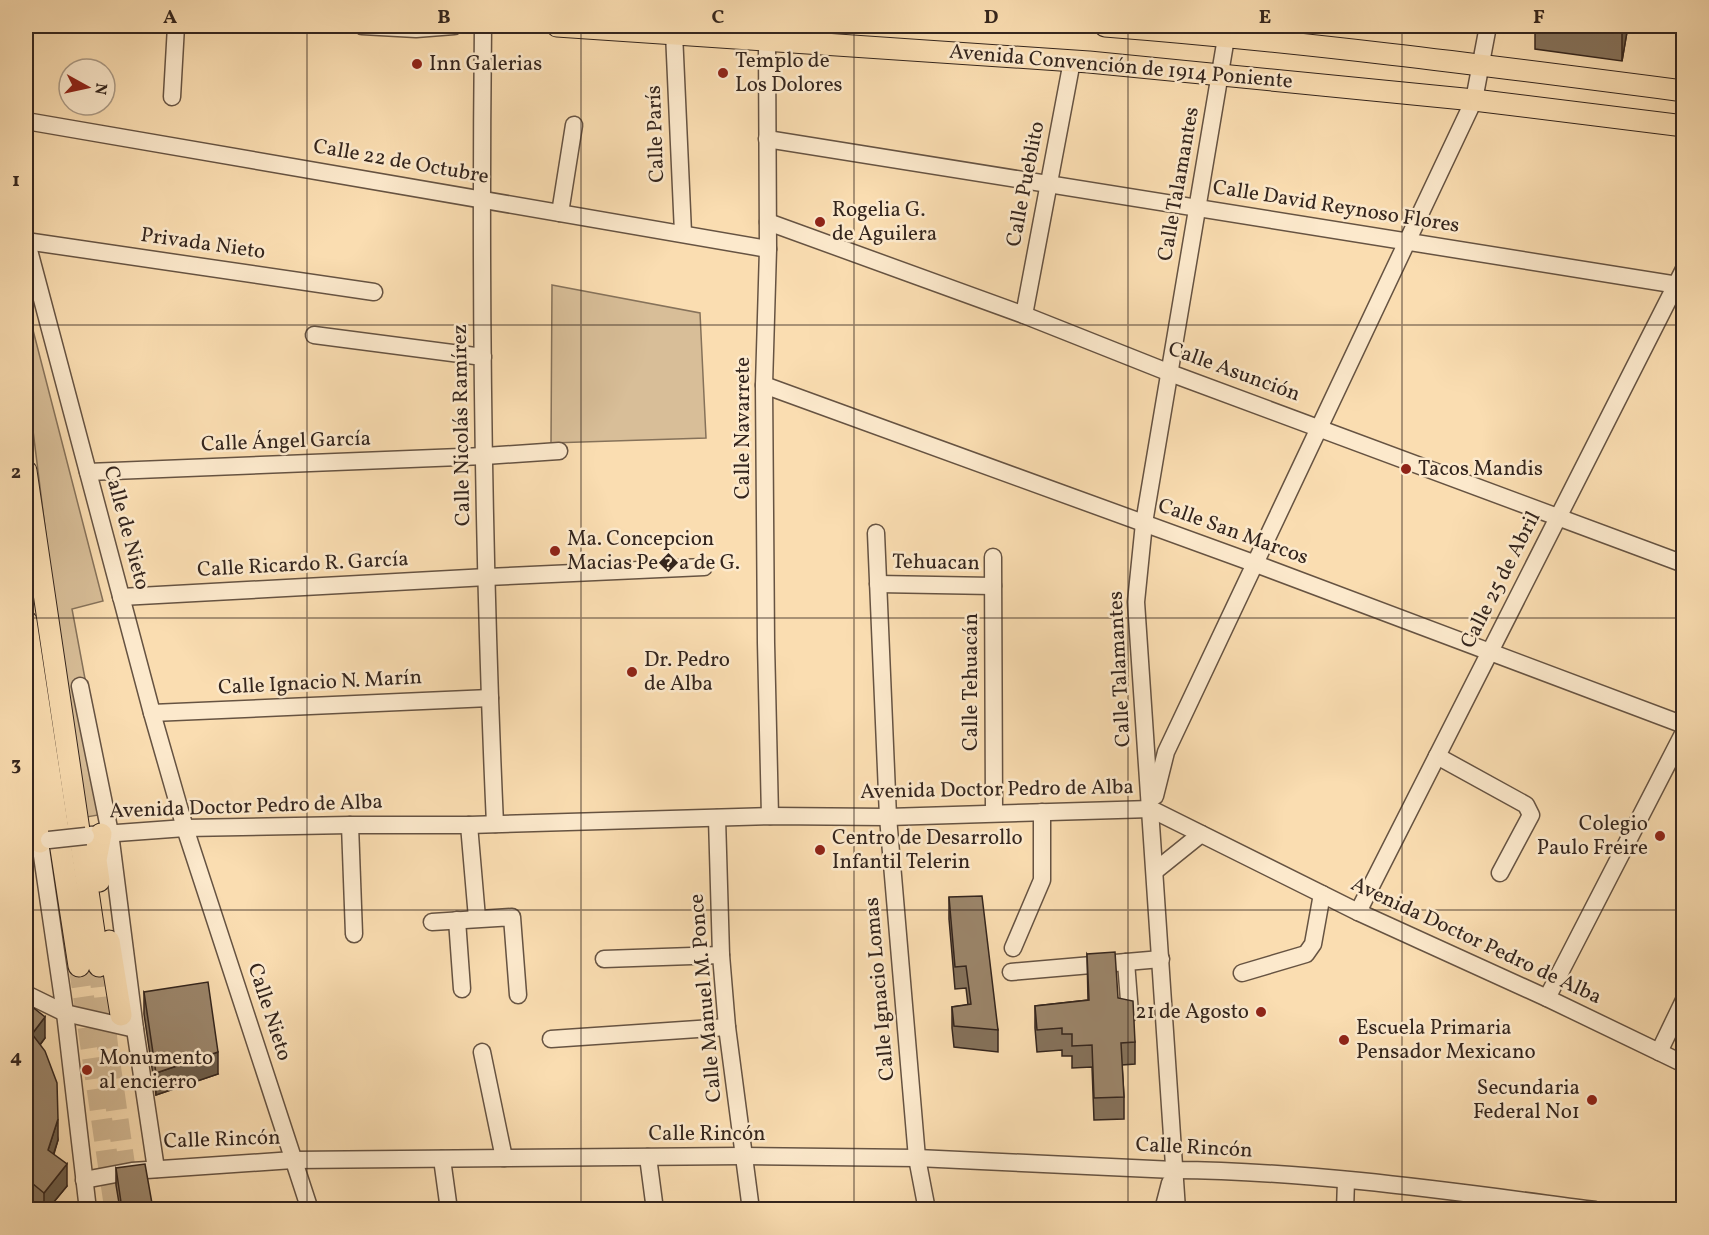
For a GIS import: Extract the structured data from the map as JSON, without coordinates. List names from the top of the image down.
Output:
{
  "streets": {
    "main road": ["Avenida Convención de 1914 Poniente"],
    "street": [
      "Calle París",
      "Calle 22 de Octubre",
      "Calle Pueblito",
      "Calle Talamantes",
      "Calle David Reynoso Flores",
      "Privada Nieto",
      "Calle Asunción",
      "Calle Nicolás Ramírez",
      "Calle Navarrete",
      "Calle Ángel García",
      "Calle de Nieto",
      "Calle San Marcos",
      "Tehuacan",
      "Calle Ricardo R. García",
      "Calle 25 de Abril",
      "Calle Tehuacán",
      "Calle Ignacio N. Marín",
      "Avenida Doctor Pedro de Alba",
      "Calle Ignacio Lomas",
      "Calle Manuel M. Ponce",
      "Calle Nieto",
      "Calle Rincón"
    ]
  },
  "crossings": [
    ["Avenida Convención de 1914 Poniente", "Calle París"],
    ["Avenida Convención de 1914 Poniente", "Calle Pueblito"],
    ["Avenida Convención de 1914 Poniente", "Calle Talamantes"],
    ["Avenida Convención de 1914 Poniente", "Calle Navarrete"],
    ["Calle París", "Calle 22 de Octubre"],
    ["Calle 22 de Octubre", "Calle Nicolás Ramírez"],
    ["Calle 22 de Octubre", "Calle Navarrete"],
    ["Calle Pueblito", "Calle David Reynoso Flores"],
    ["Calle Pueblito", "Calle Asunción"],
    ["Calle Talamantes", "Calle David Reynoso Flores"],
    ["Calle Talamantes", "Calle Asunción"],
    ["Calle Talamantes", "Calle San Marcos"],
    ["Calle Talamantes", "Avenida Doctor Pedro de Alba"],
    ["Calle Talamantes", "Calle Rincón"],
    ["Calle David Reynoso Flores", "Calle Navarrete"],
    ["Calle David Reynoso Flores", "Calle 25 de Abril"],
    ["Privada Nieto", "Calle de Nieto"],
    ["Calle Asunción", "Calle Navarrete"],
    ["Calle Asunción", "Calle 25 de Abril"],
    ["Calle Nicolás Ramírez", "Calle Ángel García"],
    ["Calle Nicolás Ramírez", "Calle Ricardo R. García"],
    ["Calle Nicolás Ramírez", "Calle Ignacio N. Marín"],
    ["Calle Nicolás Ramírez", "Avenida Doctor Pedro de Alba"],
    ["Calle Navarrete", "Calle San Marcos"],
    ["Calle Navarrete", "Avenida Doctor Pedro de Alba"],
    ["Calle Ángel García", "Calle de Nieto"],
    ["Calle de Nieto", "Calle Ricardo R. García"],
    ["Calle de Nieto", "Calle Ignacio N. Marín"],
    ["Calle de Nieto", "Avenida Doctor Pedro de Alba"],
    ["Calle de Nieto", "Calle Nieto"],
    ["Calle San Marcos", "Calle 25 de Abril"],
    ["Tehuacan", "Calle Tehuacán"],
    ["Tehuacan", "Calle Ignacio Lomas"],
    ["Calle 25 de Abril", "Avenida Doctor Pedro de Alba"],
    ["Calle Tehuacán", "Avenida Doctor Pedro de Alba"],
    ["Avenida Doctor Pedro de Alba", "Calle Ignacio Lomas"],
    ["Avenida Doctor Pedro de Alba", "Calle Manuel M. Ponce"],
    ["Avenida Doctor Pedro de Alba", "Calle Nieto"],
    ["Calle Ignacio Lomas", "Calle Rincón"],
    ["Calle Manuel M. Ponce", "Calle Rincón"],
    ["Calle Nieto", "Calle Rincón"]
  ],
  "places": [
    "Inn Galerias",
    "Templo de Los Dolores",
    "Rogelia G. de Aguilera",
    "Tacos Mandis",
    "Ma. Concepcion Macias Pe�a de G.",
    "Dr. Pedro de Alba",
    "Colegio Paulo Freire",
    "Centro de Desarrollo Infantil Telerin",
    "21 de Agosto",
    "Escuela Primaria Pensador Mexicano",
    "Monumento al encierro",
    "Secundaria Federal No1"
  ],
  "north": "right",
  "grid": {
    "columns": [
      "A",
      "B",
      "C",
      "D",
      "E",
      "F"
    ],
    "rows": [
      "1",
      "2",
      "3",
      "4"
    ]
  }
}
